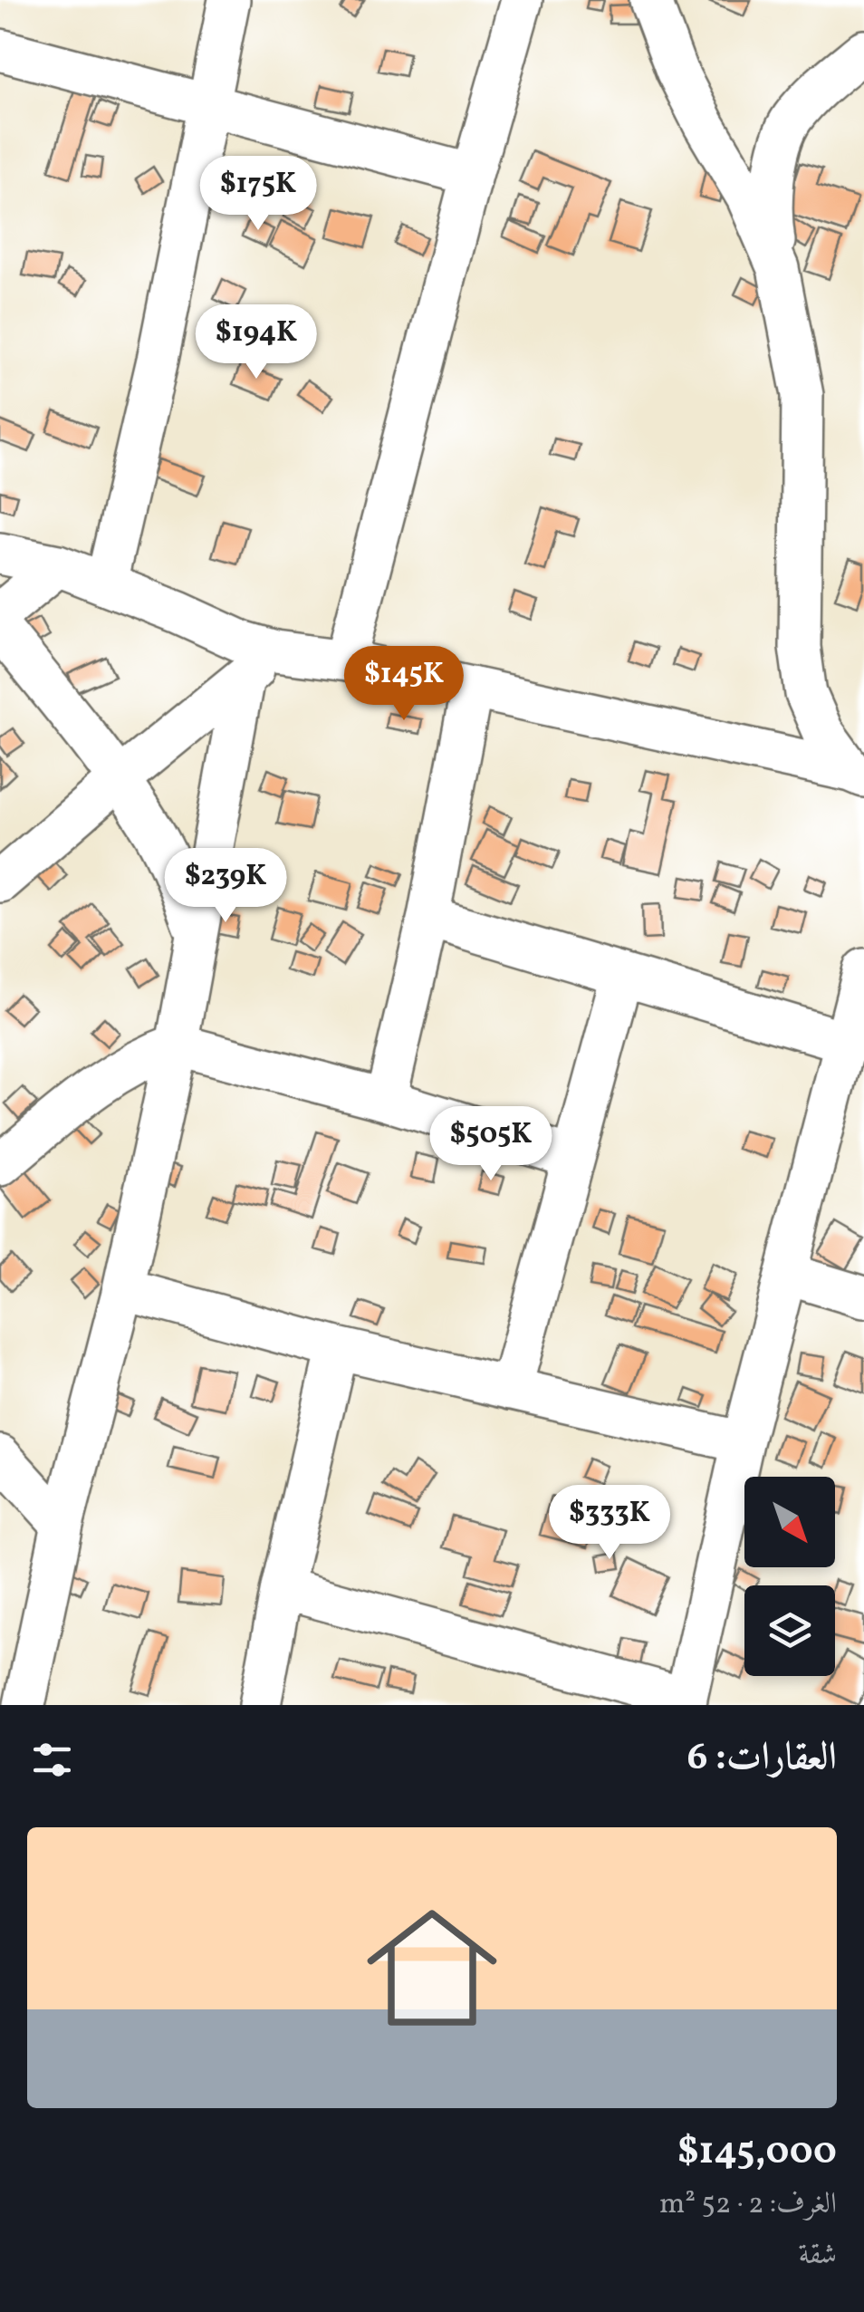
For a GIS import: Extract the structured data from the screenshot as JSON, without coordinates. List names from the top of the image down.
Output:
{
  "north": "bottom right",
  "page": {
    "price": [
      "$175K",
      "$194K",
      "$145K",
      "$239K",
      "$505K",
      "$333K"
    ],
    "heading": "العقارات: 6",
    "list": [
      {
        "name": "$145,000",
        "note": "الغرف: 2 · 52 m² · شقة"
      }
    ]
  }
}
